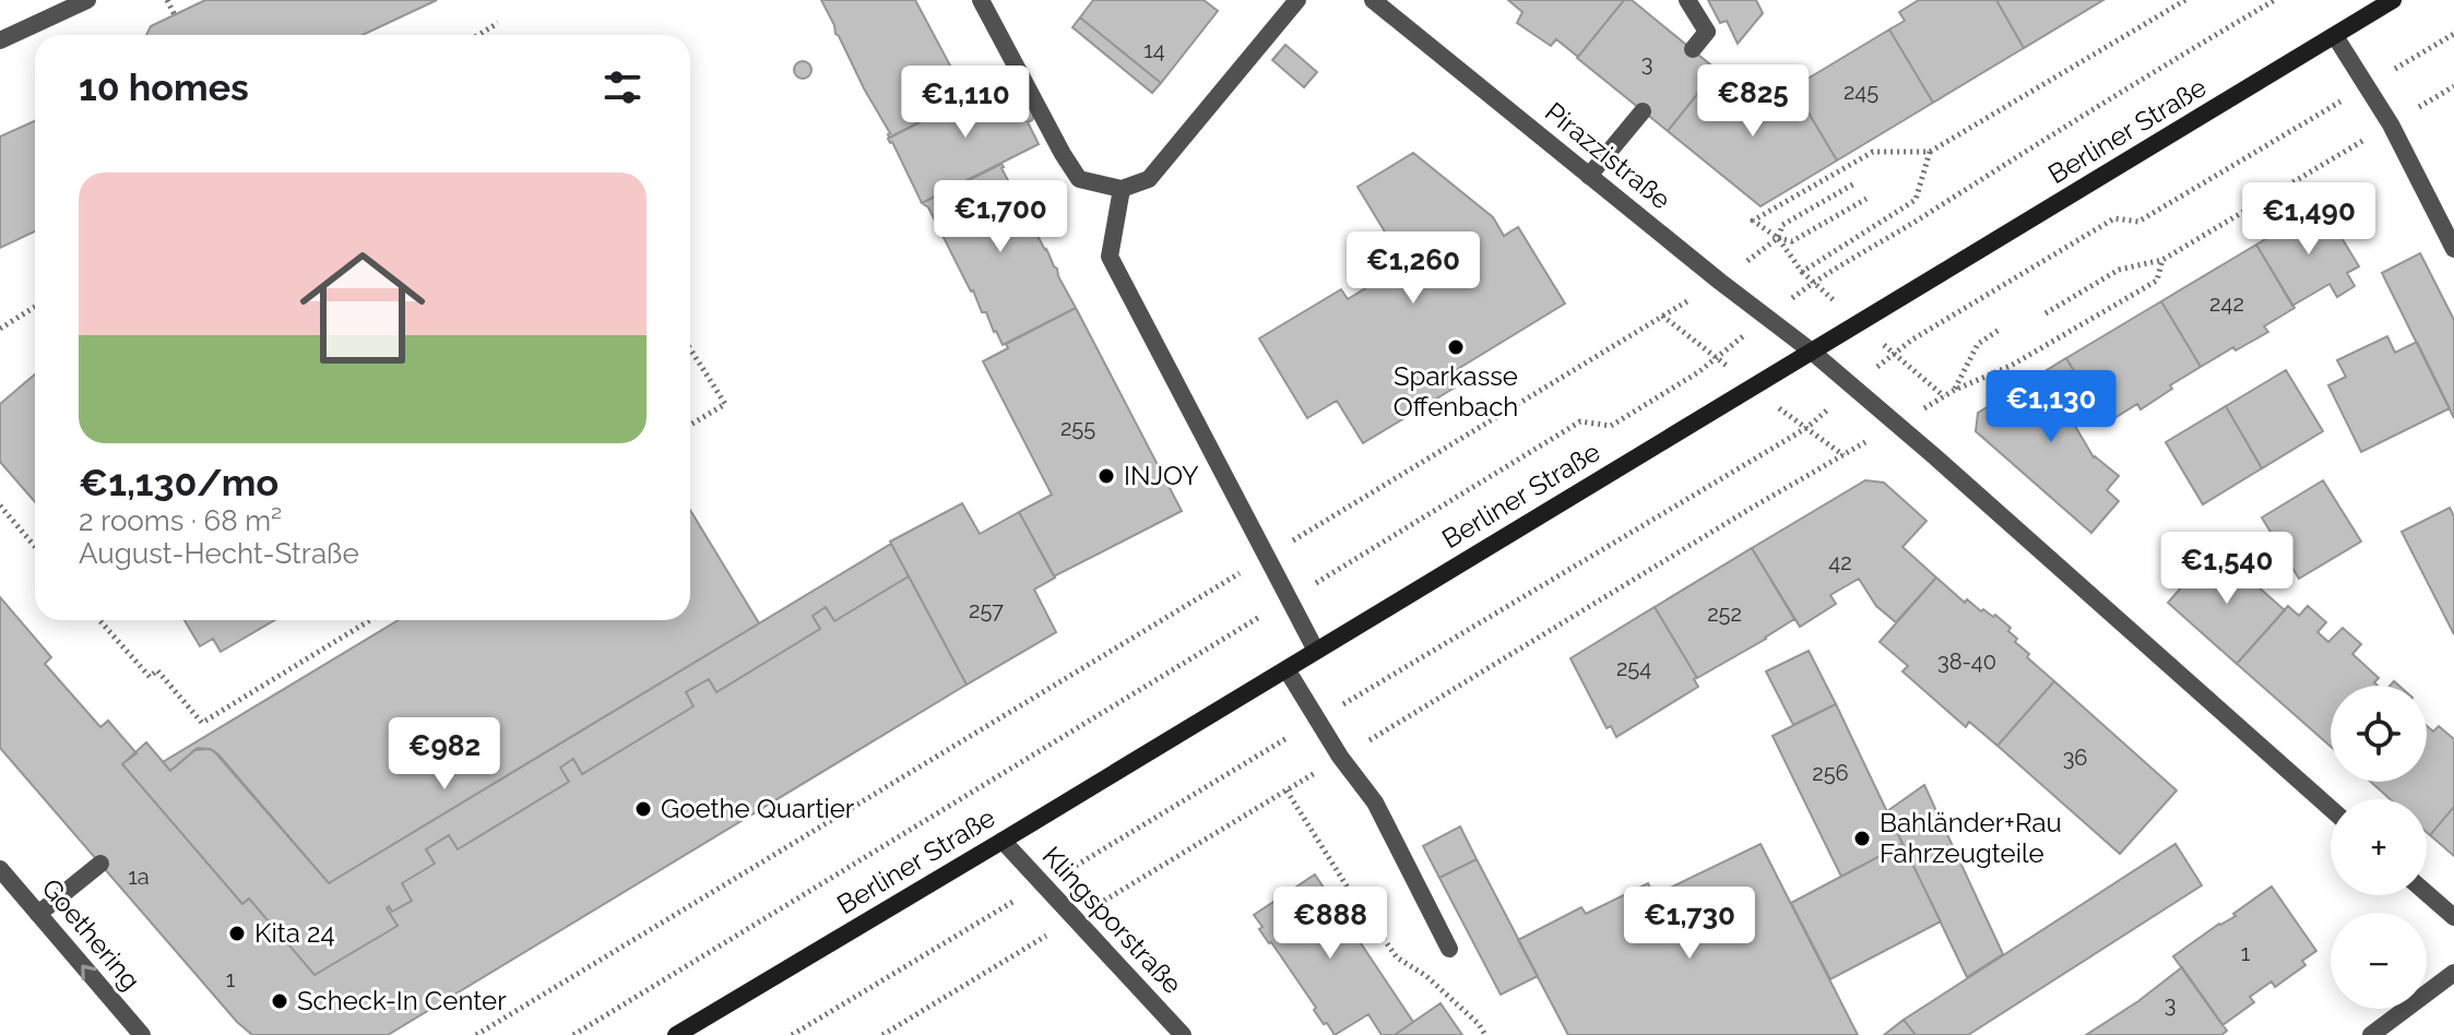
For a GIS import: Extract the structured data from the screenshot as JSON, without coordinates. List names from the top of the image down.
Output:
{
  "streets": {
    "main road": ["Berliner Straße"],
    "street": ["Pirazzistraße", "Klingsporstraße", "Goethering"]
  },
  "crossings": [
    ["Berliner Straße", "Pirazzistraße"],
    ["Berliner Straße", "Klingsporstraße"]
  ],
  "one_way": ["Goethering"],
  "places": [
    "Sparkasse Offenbach",
    "INJOY",
    "Goethe Quartier",
    "Bahländer+Rau Fahrzeugteile",
    "Kita 24",
    "Scheck-In Center"
  ],
  "house_numbers": [
    "14",
    "3",
    "245",
    "242",
    "255",
    "42",
    "257",
    "252",
    "38-40",
    "254",
    "36",
    "256",
    "1a",
    "1",
    "1",
    "3"
  ],
  "page": {
    "heading": "10 homes",
    "price": [
      "€825",
      "€1,110",
      "€1,700",
      "€1,490",
      "€1,260",
      "€1,130",
      "€1,540",
      "€982",
      "€888",
      "€1,730"
    ],
    "list": [
      {
        "name": "€1,130/mo",
        "note": "2 rooms · 68 m² · August-Hecht-Straße"
      }
    ],
    "map_buttons": ["+", "−"]
  }
}
